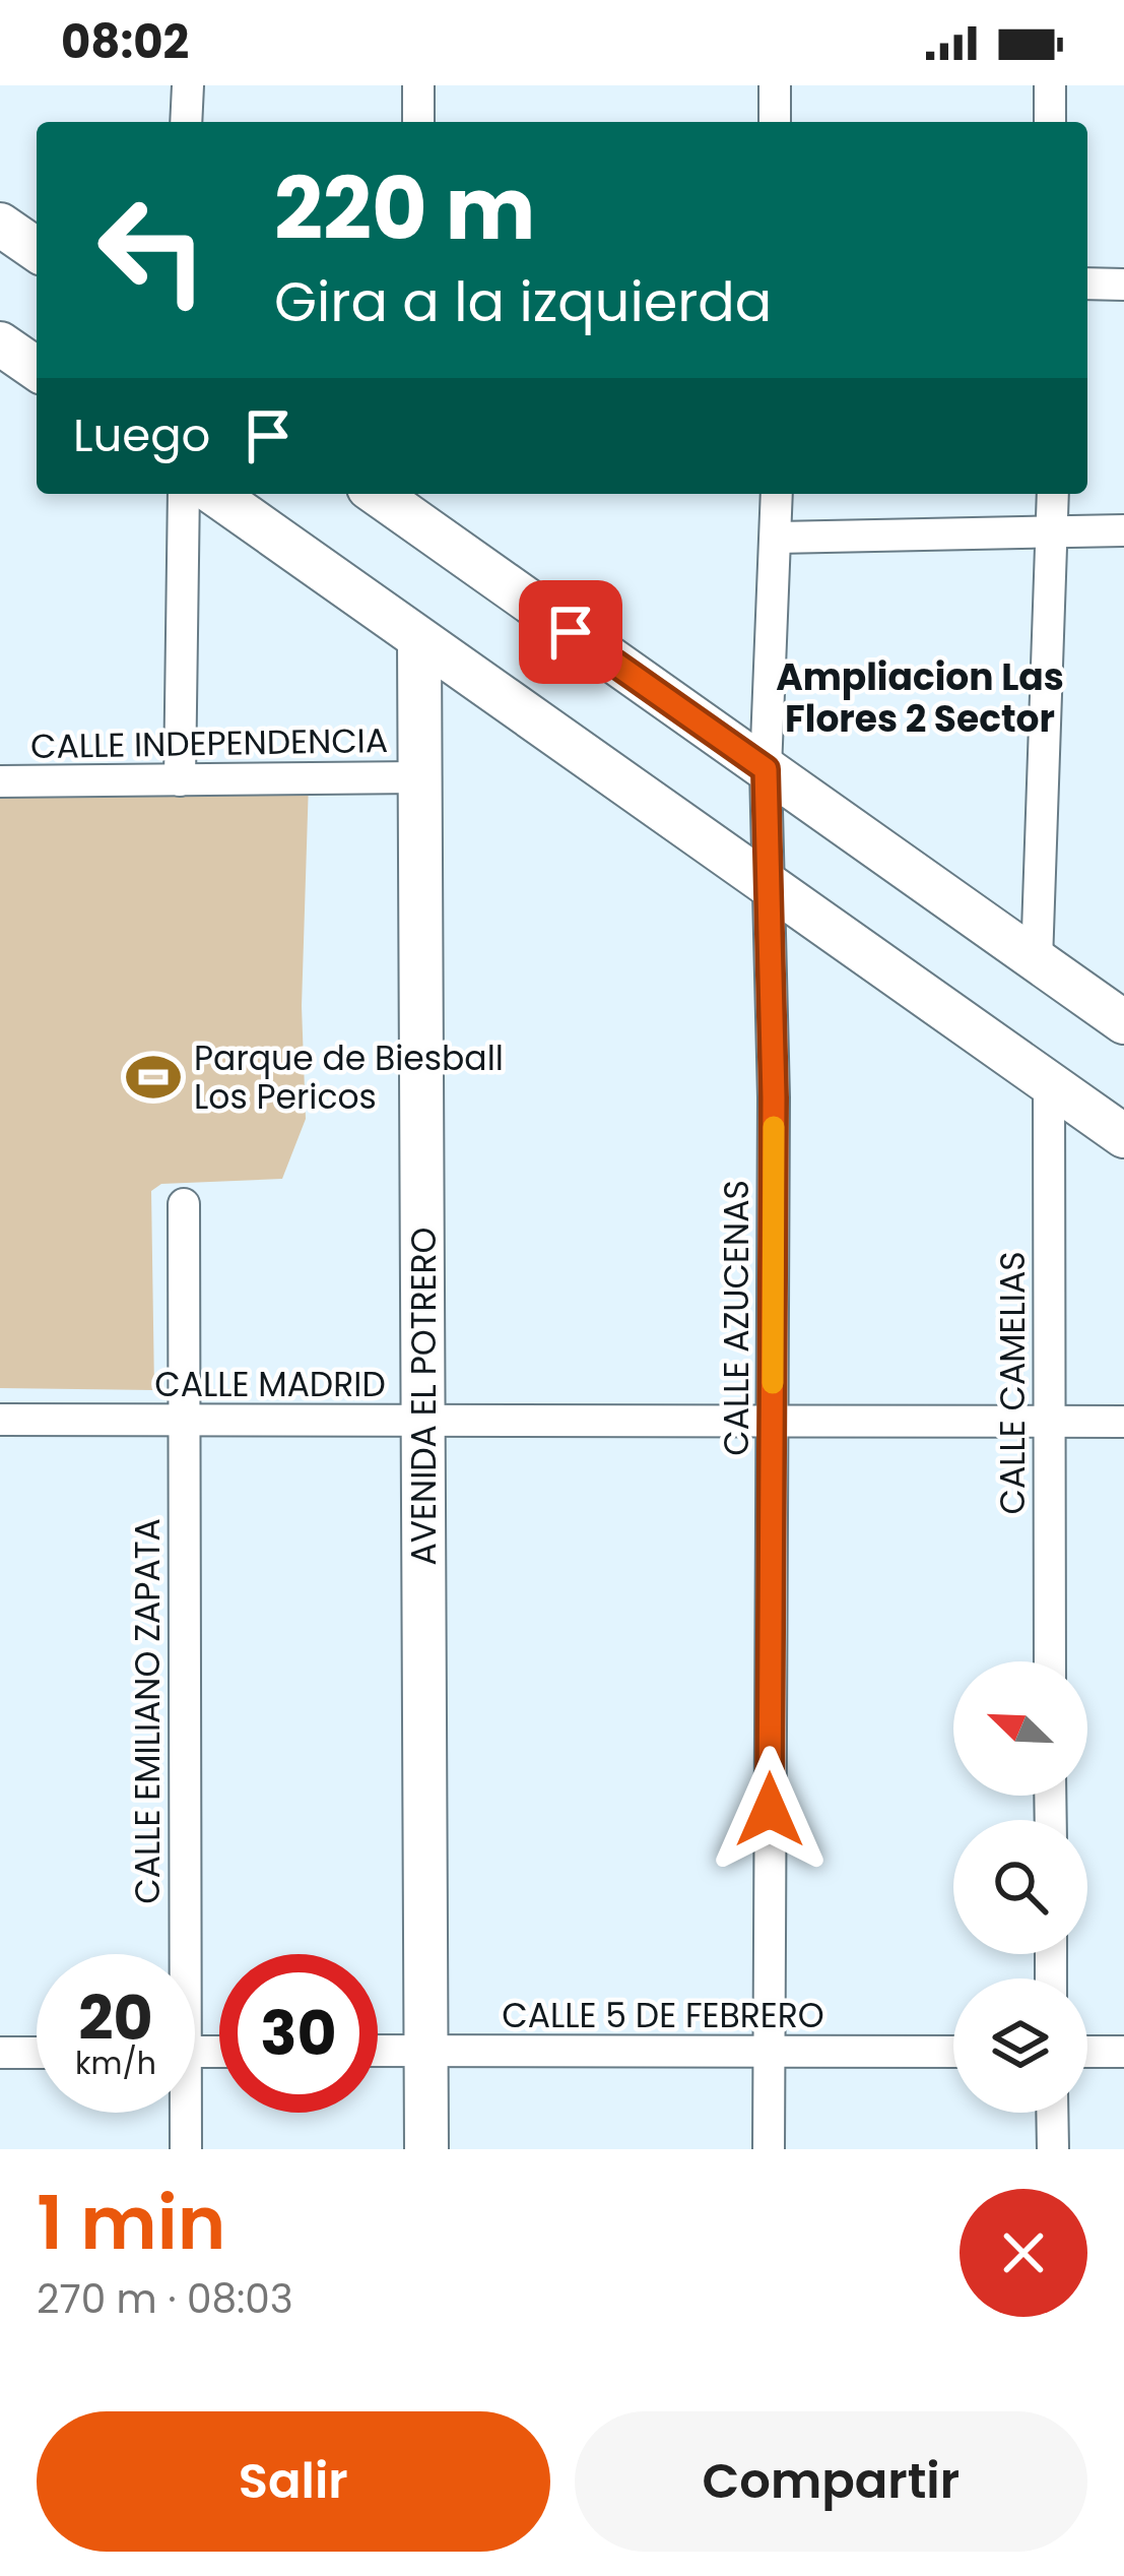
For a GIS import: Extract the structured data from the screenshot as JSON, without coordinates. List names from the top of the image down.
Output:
{
  "streets": {
    "main road": ["AVENIDA EL POTRERO"],
    "street": [
      "CALLE INDEPENDENCIA",
      "CALLE AZUCENAS",
      "CALLE CAMELIAS",
      "CALLE MADRID",
      "CALLE EMILIANO ZAPATA",
      "CALLE 5 DE FEBRERO"
    ]
  },
  "crossings": [
    ["CALLE INDEPENDENCIA", "AVENIDA EL POTRERO"],
    ["CALLE AZUCENAS", "CALLE MADRID"],
    ["CALLE AZUCENAS", "CALLE 5 DE FEBRERO"],
    ["CALLE CAMELIAS", "CALLE MADRID"],
    ["CALLE MADRID", "AVENIDA EL POTRERO"],
    ["CALLE MADRID", "CALLE EMILIANO ZAPATA"],
    ["AVENIDA EL POTRERO", "CALLE 5 DE FEBRERO"]
  ],
  "districts": ["Ampliacion Las Flores 2 Sector"],
  "places": {
    "sports": ["Parque de Biesball Los Pericos"]
  },
  "north": "top left",
  "page": {
    "status": "08:02",
    "turn": ["220 m", "Gira a la izquierda"],
    "then": "Luego",
    "speed": "20 km/h",
    "limit": "30",
    "heading": ["1 min", "270 m · 08:03"],
    "buttons": ["Salir", "Compartir"]
  }
}
